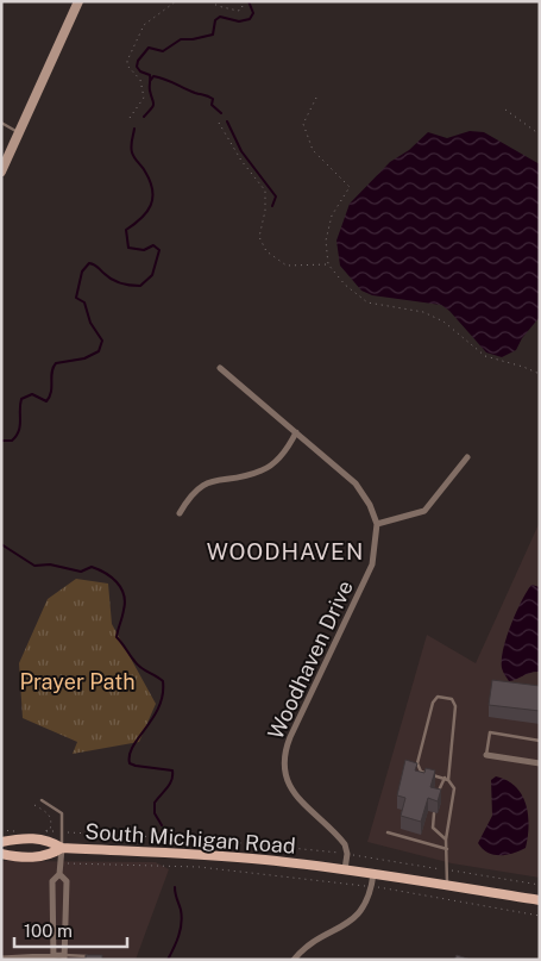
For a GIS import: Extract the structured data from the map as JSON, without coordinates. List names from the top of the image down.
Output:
{
  "streets": {
    "main road": ["South Michigan Road"],
    "street": ["Woodhaven Drive"]
  },
  "districts": ["WOODHAVEN"],
  "parks": ["Prayer Path"],
  "scale_bar": "100 m"
}
